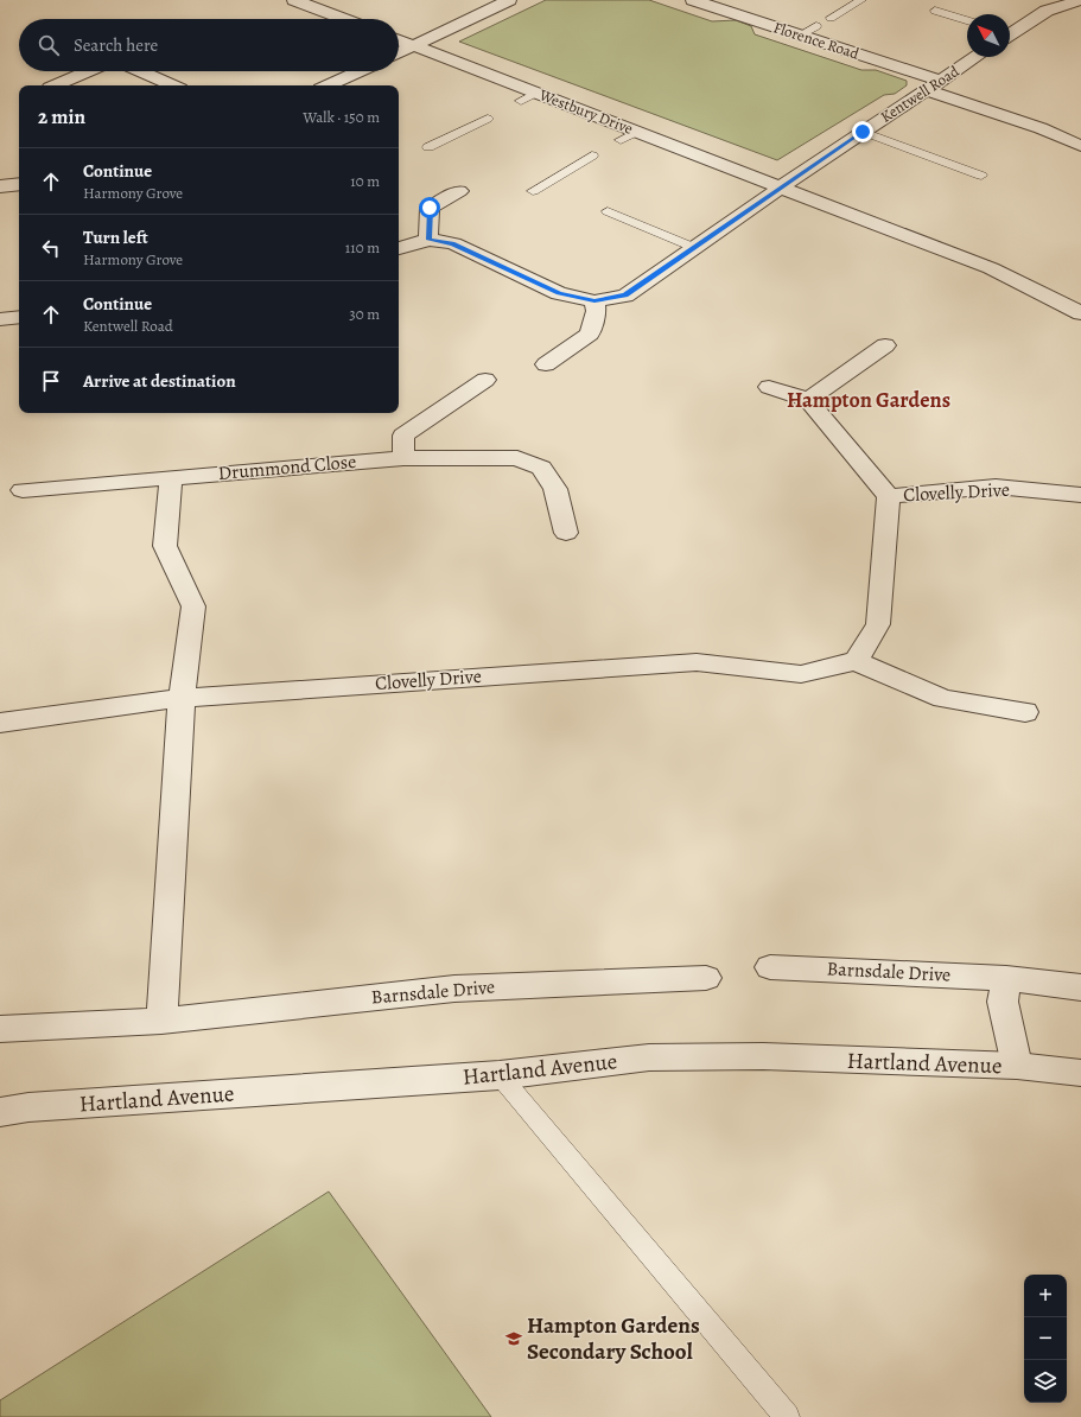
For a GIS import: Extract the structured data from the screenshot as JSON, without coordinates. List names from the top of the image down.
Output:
{
  "streets": {
    "street": [
      "Florence Road",
      "Kentwell Road",
      "Westbury Drive",
      "Drummond Close",
      "Clovelly Drive",
      "Barnsdale Drive",
      "Hartland Avenue"
    ]
  },
  "crossings": [
    ["Florence Road", "Kentwell Road"],
    ["Kentwell Road", "Westbury Drive"]
  ],
  "districts": ["Hampton Gardens"],
  "places": {
    "school or university": ["Hampton Gardens Secondary School"]
  },
  "north": "top left",
  "page": {
    "search": "Search here",
    "heading": ["2 min", "Walk · 150 m"],
    "list": [
      ["Continue", "Harmony Grove", "10 m"],
      ["Turn left", "Harmony Grove", "110 m"],
      ["Continue", "Kentwell Road", "30 m"],
      "Arrive at destination"
    ],
    "map_buttons": ["+", "−"]
  }
}
